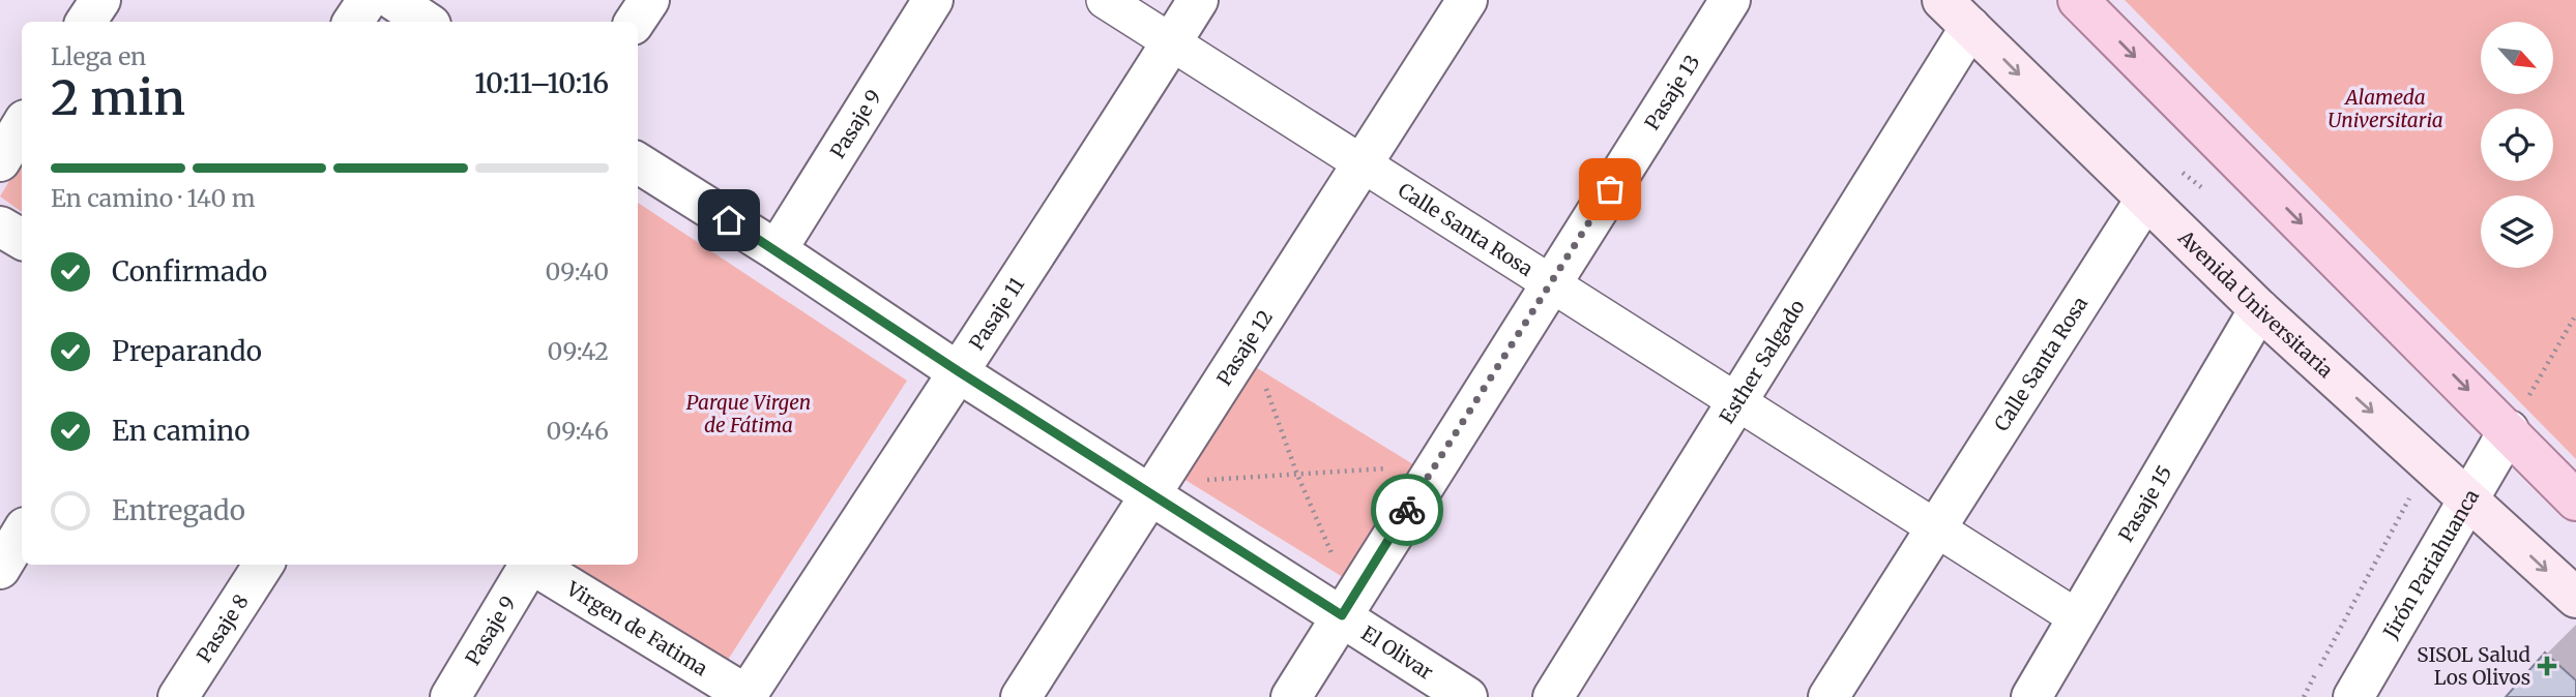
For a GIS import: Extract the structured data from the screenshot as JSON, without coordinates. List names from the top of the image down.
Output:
{
  "streets": {
    "main road": ["Avenida Universitaria"],
    "street": [
      "Pasaje 13",
      "Pasaje 9",
      "Calle Santa Rosa",
      "Pasaje 11",
      "Pasaje 12",
      "Esther Salgado",
      "Pasaje 15",
      "Jirón Pariahuanca",
      "Pasaje 8",
      "Virgen de Fatima",
      "El Olivar"
    ]
  },
  "crossings": [
    ["Pasaje 13", "Calle Santa Rosa"],
    ["Pasaje 13", "El Olivar"],
    ["Pasaje 9", "El Olivar"],
    ["Calle Santa Rosa", "Avenida Universitaria"],
    ["Calle Santa Rosa", "Pasaje 11"],
    ["Calle Santa Rosa", "Pasaje 12"],
    ["Calle Santa Rosa", "Esther Salgado"],
    ["Calle Santa Rosa", "Pasaje 15"],
    ["Avenida Universitaria", "Esther Salgado"],
    ["Avenida Universitaria", "Pasaje 15"],
    ["Avenida Universitaria", "Jirón Pariahuanca"],
    ["Pasaje 11", "Virgen de Fatima"],
    ["Pasaje 11", "El Olivar"],
    ["Pasaje 12", "El Olivar"]
  ],
  "parks": ["Alameda Universitaria", "Parque Virgen de Fátima"],
  "places": {
    "health": ["SISOL Salud Los Olivos"]
  },
  "north": "bottom right",
  "page": {
    "heading": ["2 min", "Llega en", "10:11–10:16"],
    "bar": "En camino · 140 m",
    "list": [
      ["Confirmado", "09:40"],
      ["Preparando", "09:42"],
      ["En camino", "09:46"],
      "Entregado"
    ]
  }
}
